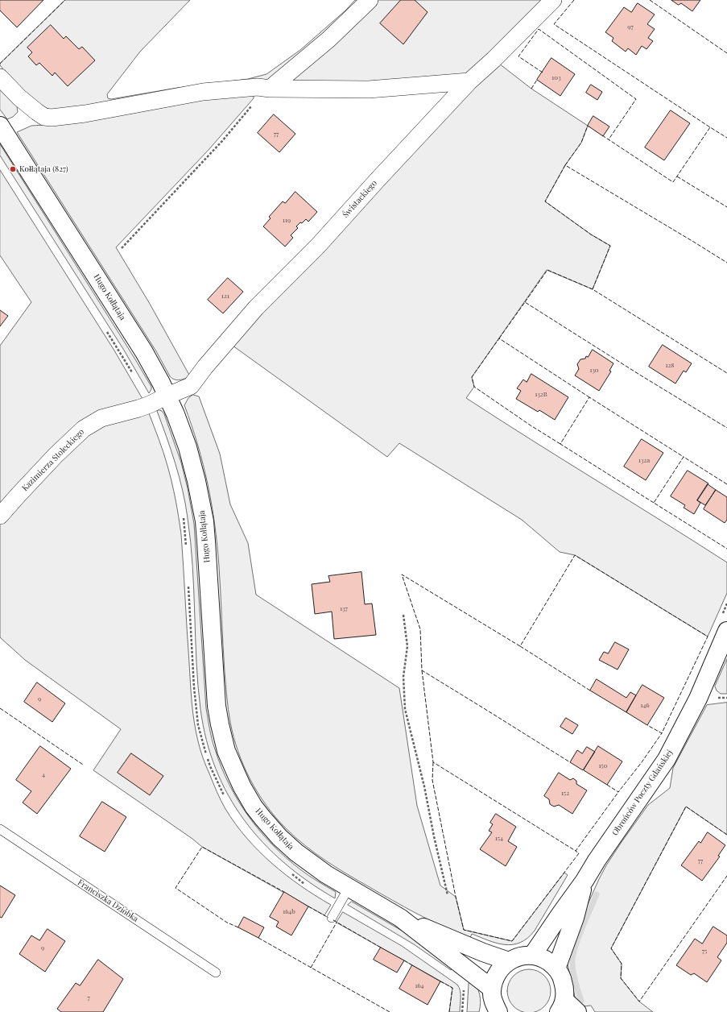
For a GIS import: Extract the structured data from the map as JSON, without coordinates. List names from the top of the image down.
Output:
{
  "streets": {
    "street": [
      "Świstackiego",
      "Hugo Kołłątaja",
      "Kazimierza Stoleckiego",
      "Obrońców Poczty Gdańskiej"
    ],
    "lane": ["Franciszka Dzióbka"]
  },
  "crossings": [
    ["Świstackiego", "Hugo Kołłątaja"],
    ["Świstackiego", "Kazimierza Stoleckiego"],
    ["Hugo Kołłątaja", "Kazimierza Stoleckiego"]
  ],
  "places": ["Kołłątaja (827)"],
  "house_numbers": [
    "97",
    "103",
    "77",
    "119",
    "121",
    "128",
    "130",
    "132B",
    "132a",
    "137",
    "9",
    "146",
    "150",
    "4",
    "152",
    "154",
    "77",
    "164b",
    "9",
    "75",
    "164",
    "7"
  ]
}
